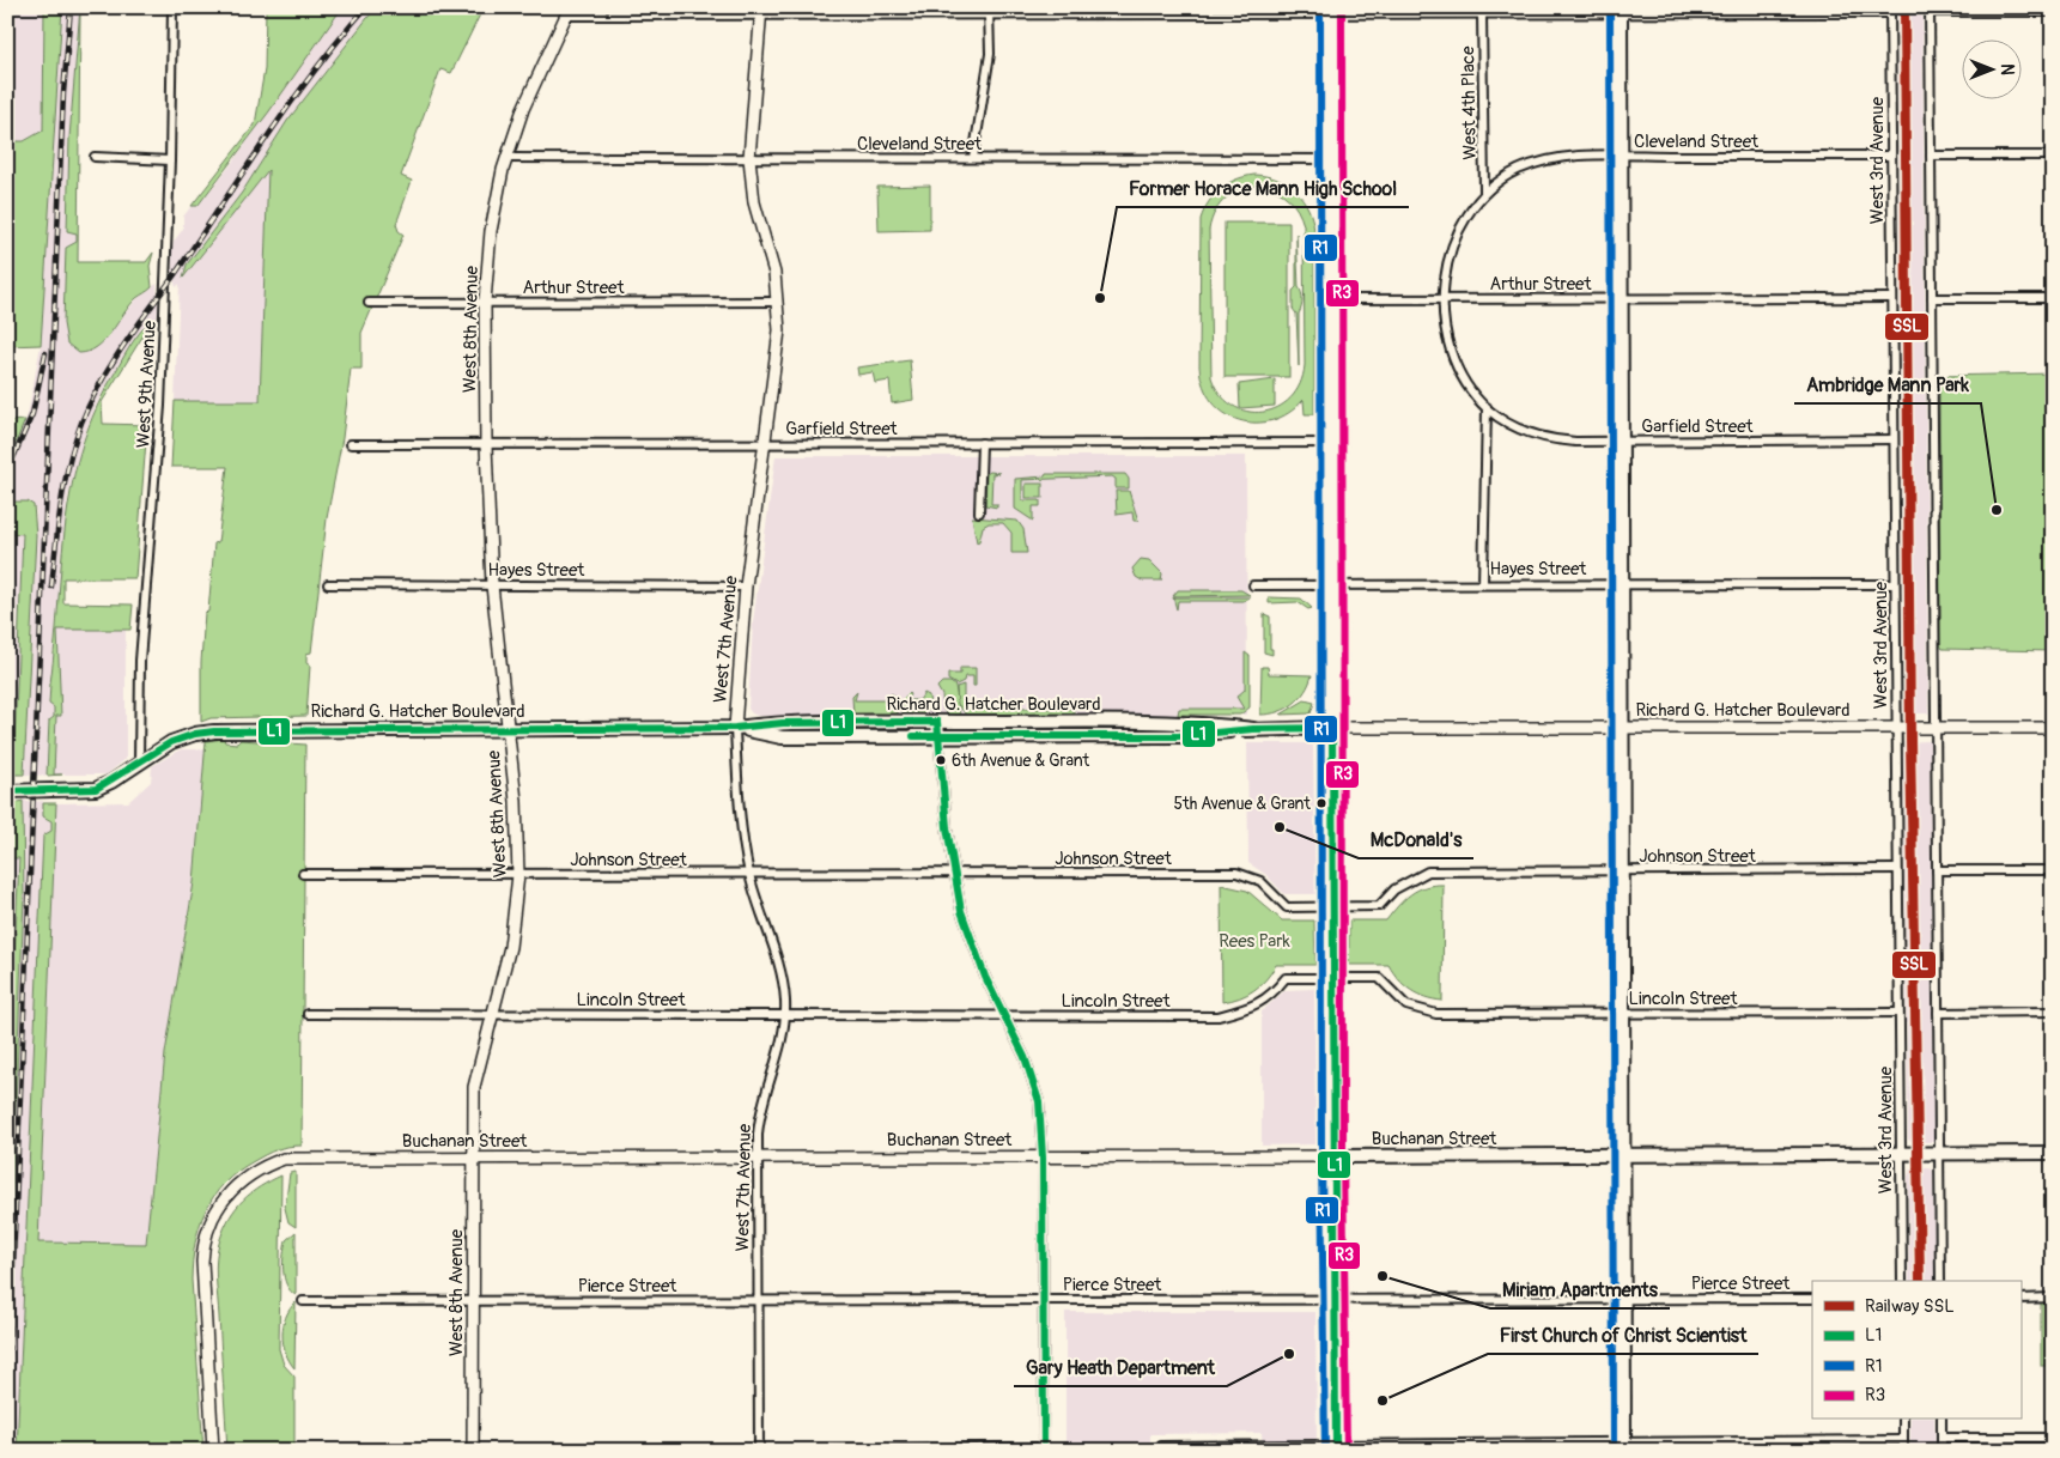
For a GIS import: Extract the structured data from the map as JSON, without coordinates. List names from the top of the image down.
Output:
{
  "streets": {
    "main road": ["Richard G. Hatcher Boulevard", "Buchanan Street"],
    "street": [
      "West 4th Place",
      "Cleveland Street",
      "West 3rd Avenue",
      "Arthur Street",
      "West 8th Avenue",
      "West 9th Avenue",
      "Garfield Street",
      "Hayes Street",
      "West 7th Avenue",
      "Johnson Street",
      "Lincoln Street",
      "Pierce Street"
    ]
  },
  "crossings": [
    ["West 4th Place", "Cleveland Street"],
    ["Cleveland Street", "West 3rd Avenue"],
    ["Cleveland Street", "Arthur Street"],
    ["Cleveland Street", "West 8th Avenue"],
    ["Cleveland Street", "Garfield Street"],
    ["Cleveland Street", "West 7th Avenue"],
    ["West 3rd Avenue", "Arthur Street"],
    ["West 3rd Avenue", "Garfield Street"],
    ["West 3rd Avenue", "Hayes Street"],
    ["West 3rd Avenue", "Richard G. Hatcher Boulevard"],
    ["West 3rd Avenue", "Johnson Street"],
    ["West 3rd Avenue", "Lincoln Street"],
    ["West 3rd Avenue", "Buchanan Street"],
    ["Arthur Street", "West 8th Avenue"],
    ["Arthur Street", "Garfield Street"],
    ["Arthur Street", "West 7th Avenue"],
    ["West 8th Avenue", "Garfield Street"],
    ["West 8th Avenue", "Hayes Street"],
    ["West 8th Avenue", "Richard G. Hatcher Boulevard"],
    ["West 8th Avenue", "Johnson Street"],
    ["West 8th Avenue", "Lincoln Street"],
    ["West 8th Avenue", "Buchanan Street"],
    ["West 8th Avenue", "Pierce Street"],
    ["West 9th Avenue", "Richard G. Hatcher Boulevard"],
    ["Garfield Street", "West 7th Avenue"],
    ["Hayes Street", "West 7th Avenue"],
    ["West 7th Avenue", "Richard G. Hatcher Boulevard"],
    ["West 7th Avenue", "Johnson Street"],
    ["West 7th Avenue", "Lincoln Street"],
    ["West 7th Avenue", "Buchanan Street"],
    ["West 7th Avenue", "Pierce Street"]
  ],
  "parks": ["Rees Park"],
  "places": [
    "Former Horace Mann High School",
    "Ambridge Mann Park",
    "6th Avenue & Grant",
    "5th Avenue & Grant",
    "McDonald's",
    "Miriam Apartments",
    "Gary Heath Department",
    "First Church of Christ Scientist"
  ],
  "lines": [
    "rail line SSL",
    "transit line R1",
    "transit line R3",
    "transit line L1"
  ],
  "legend": [
    "Railway SSL",
    "L1",
    "R1",
    "R3"
  ],
  "north": "right"
}
